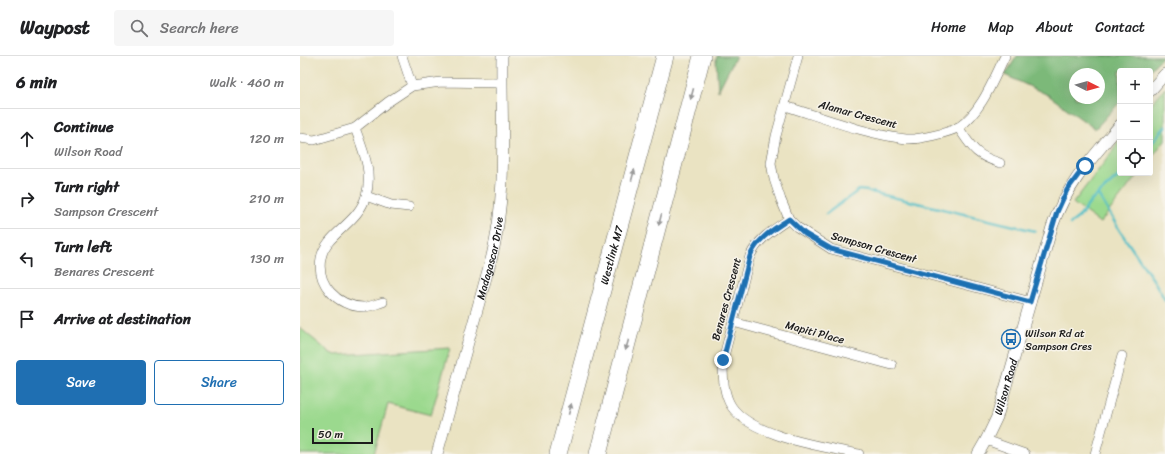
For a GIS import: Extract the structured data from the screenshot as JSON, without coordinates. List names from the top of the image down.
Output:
{
  "streets": {
    "highway": ["Westlink M7"],
    "street": [
      "Alamar Crescent",
      "Sampson Crescent",
      "Madagascar Drive",
      "Benares Crescent",
      "Mapiti Place",
      "Wilson Road"
    ]
  },
  "crossings": [
    ["Alamar Crescent", "Sampson Crescent"],
    ["Sampson Crescent", "Benares Crescent"],
    ["Sampson Crescent", "Wilson Road"],
    ["Benares Crescent", "Mapiti Place"]
  ],
  "places": {
    "bus stop": ["Wilson Rd at Sampson Cres"]
  },
  "scale_bar": "50 m",
  "north": "right",
  "page": {
    "header": "Waypost",
    "search": "Search here",
    "nav": [
      "Home",
      "Map",
      "About",
      "Contact"
    ],
    "heading": ["6 min", "Walk · 460 m"],
    "map_buttons": ["+", "−"],
    "list": [
      ["Continue", "Wilson Road", "120 m"],
      ["Turn right", "Sampson Crescent", "210 m"],
      ["Turn left", "Benares Crescent", "130 m"],
      "Arrive at destination"
    ],
    "buttons": ["Save", "Share"],
    "scale": "50 m"
  }
}
